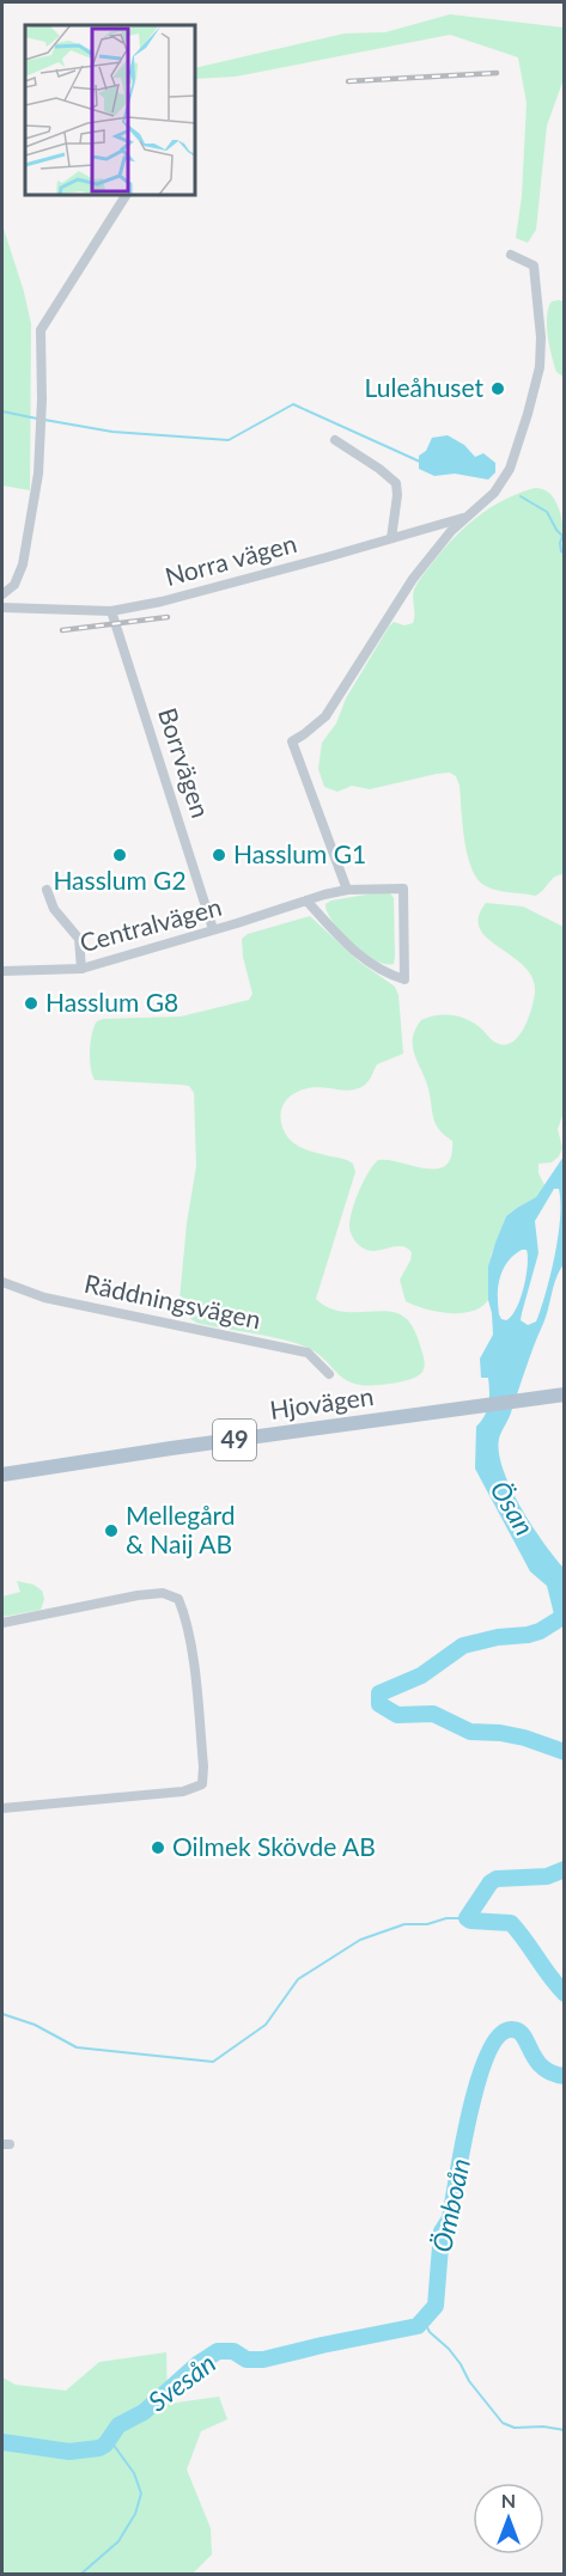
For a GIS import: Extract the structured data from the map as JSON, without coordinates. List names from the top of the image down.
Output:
{
  "streets": {
    "main road": ["Hjovägen", "49"],
    "street": [
      "Norra vägen",
      "Borrvägen",
      "Centralvägen",
      "Räddningsvägen"
    ]
  },
  "crossings": [
    ["Norra vägen", "Borrvägen"],
    ["Borrvägen", "Centralvägen"]
  ],
  "water": ["Ösan", "Ömboån", "Svesån"],
  "places": [
    "Luleåhuset",
    "Hasslum G2",
    "Hasslum G1",
    "Hasslum G8",
    "Mellegård & Naij AB",
    "Oilmek Skövde AB"
  ],
  "north": "top"
}
